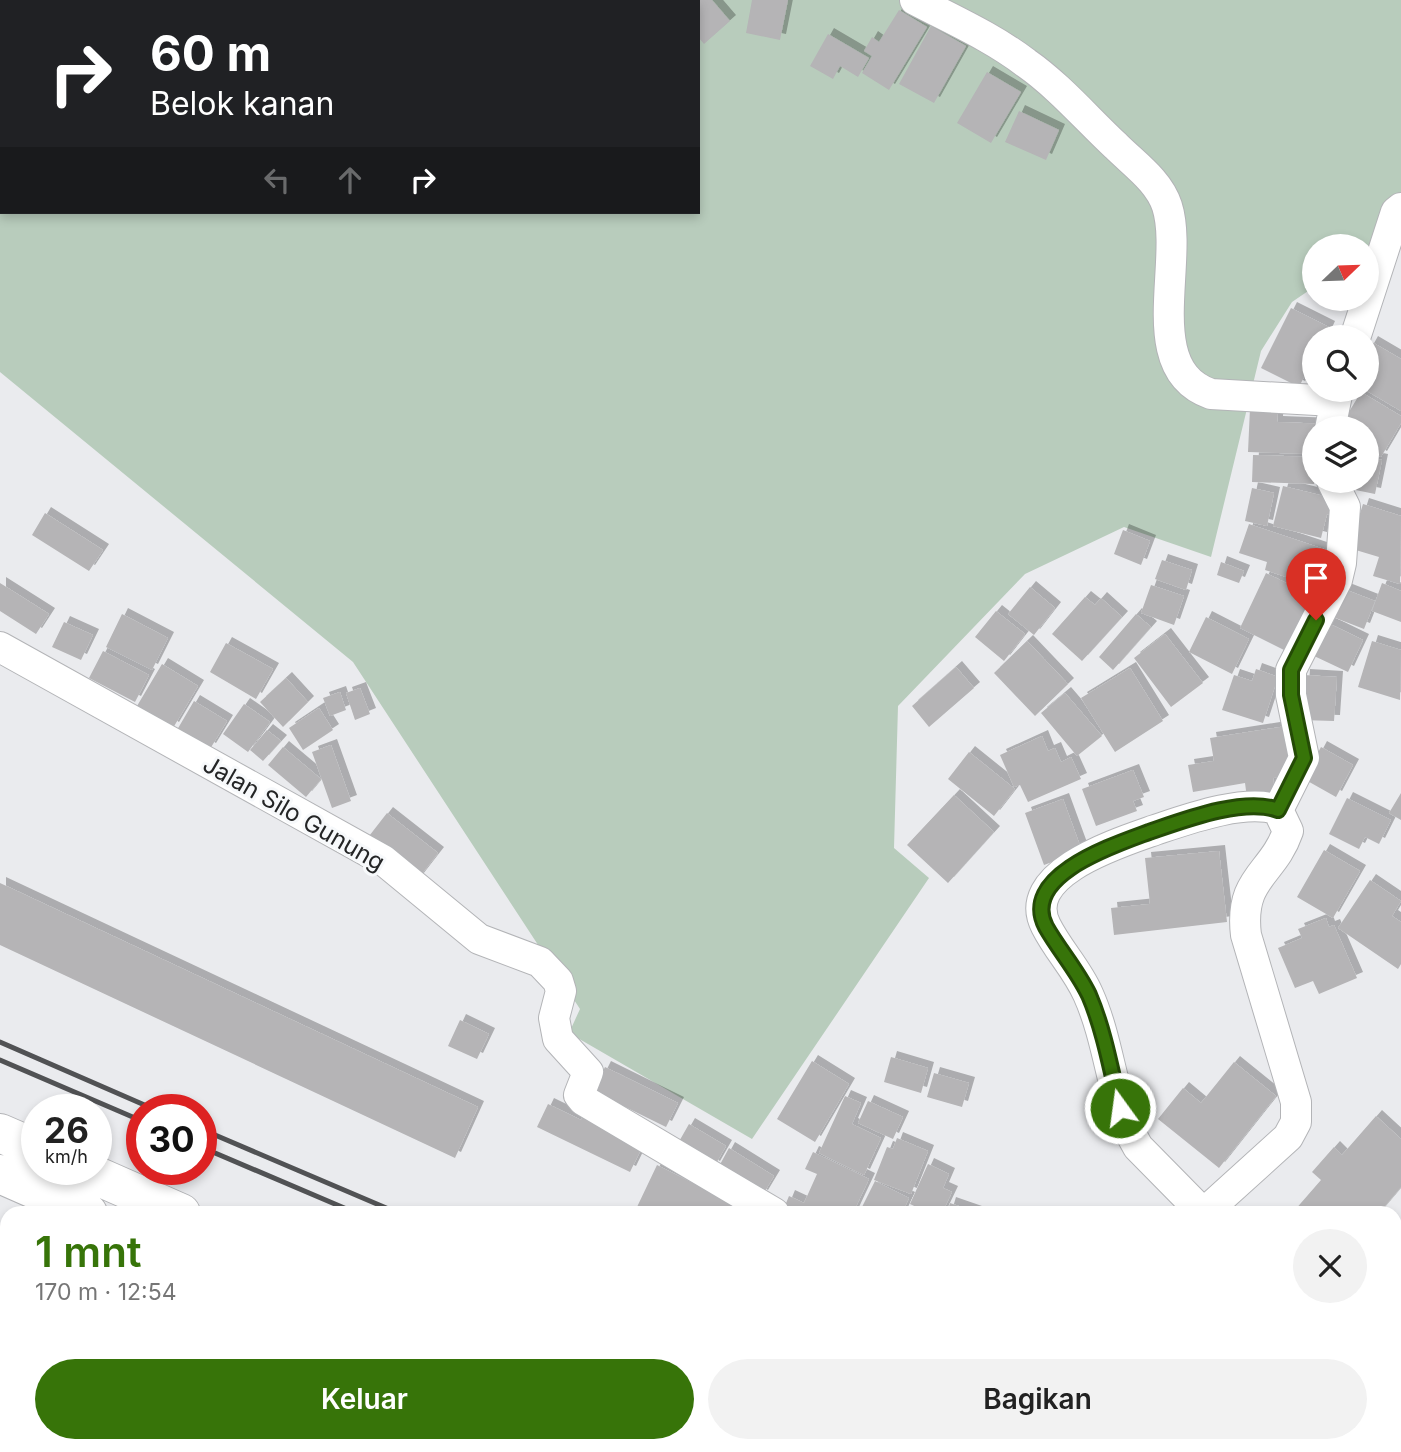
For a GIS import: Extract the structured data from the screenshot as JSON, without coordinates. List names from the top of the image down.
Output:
{
  "streets": {
    "street": ["Jalan Silo Gunung"]
  },
  "north": "top right",
  "page": {
    "turn": ["60 m", "Belok kanan"],
    "speed": "26 km/h",
    "limit": "30",
    "heading": ["1 mnt", "170 m · 12:54"],
    "buttons": ["Keluar", "Bagikan"]
  }
}
